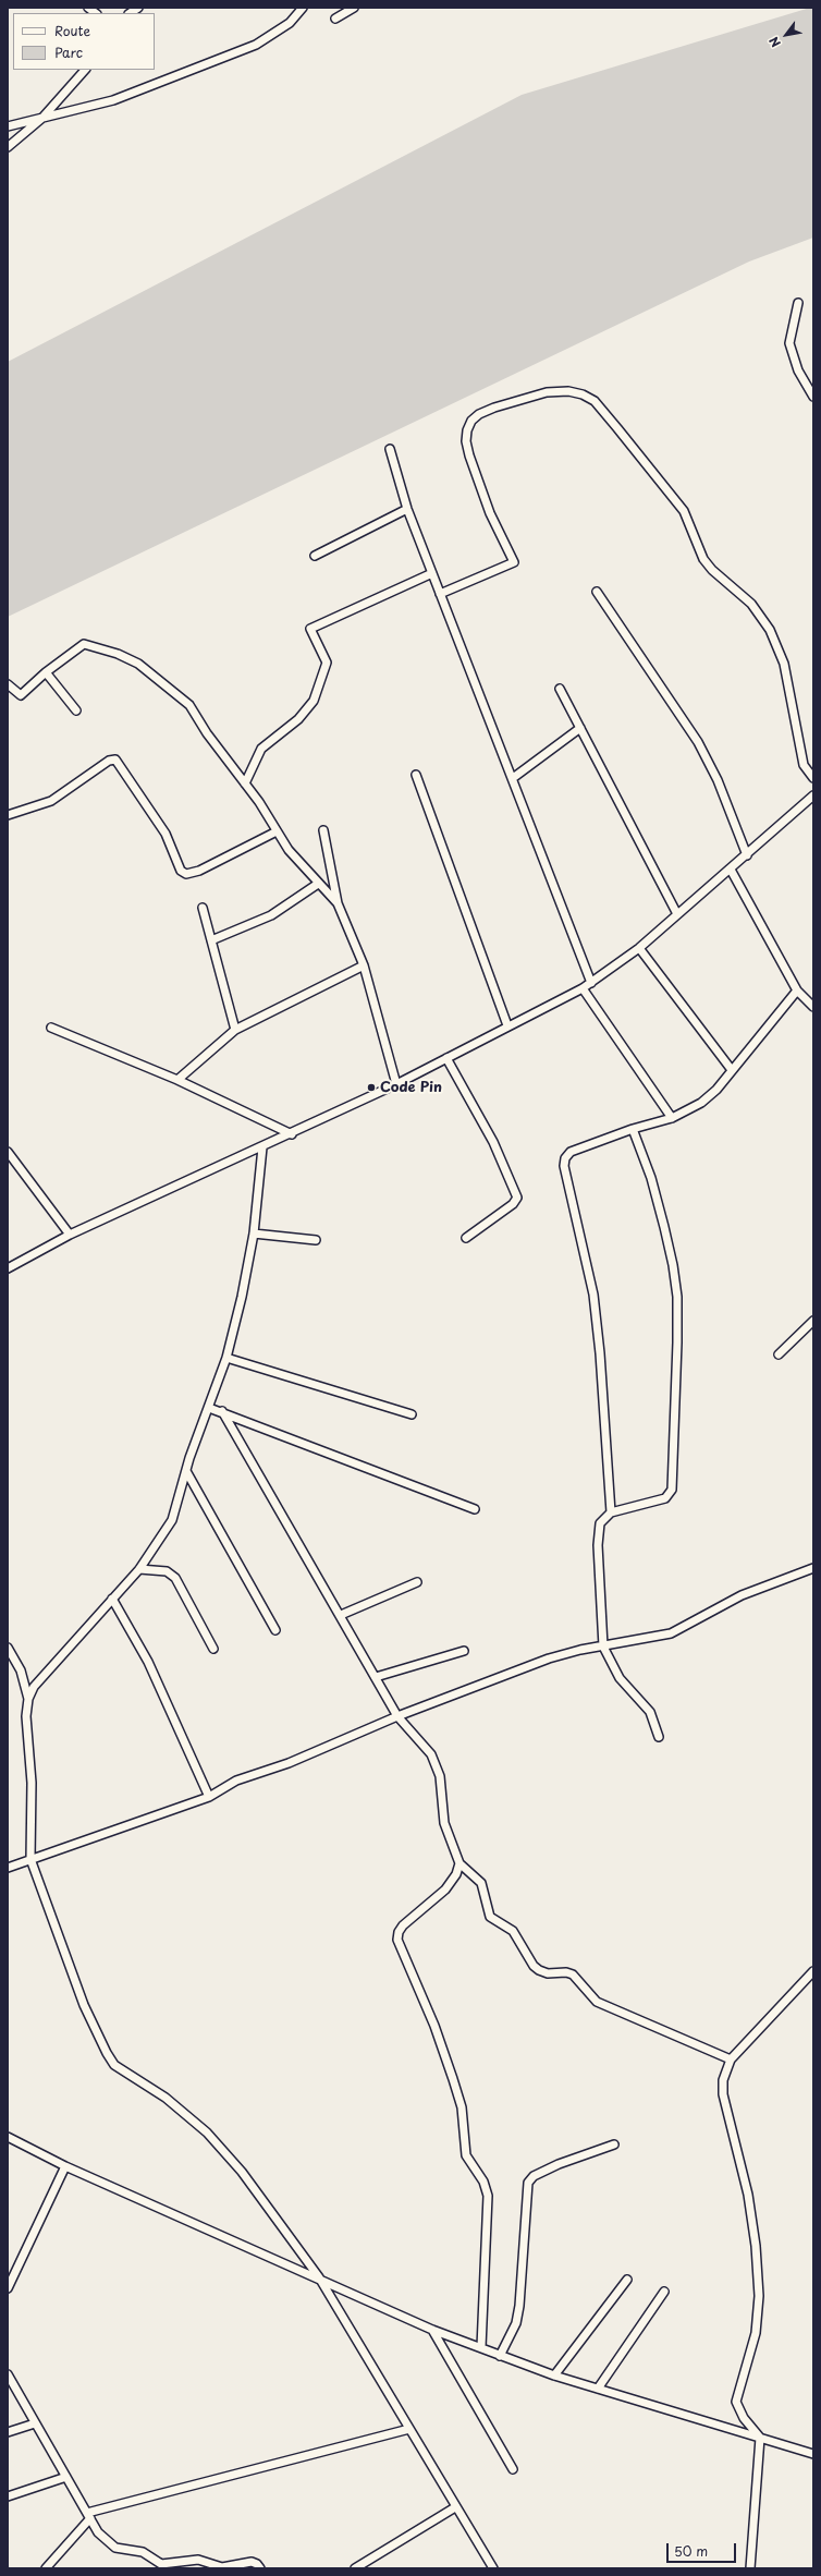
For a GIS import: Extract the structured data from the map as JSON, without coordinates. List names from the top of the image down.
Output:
{
  "places": ["Code Pin"],
  "legend": ["Route", "Parc"],
  "scale_bar": "50 m",
  "north": "bottom left"
}
